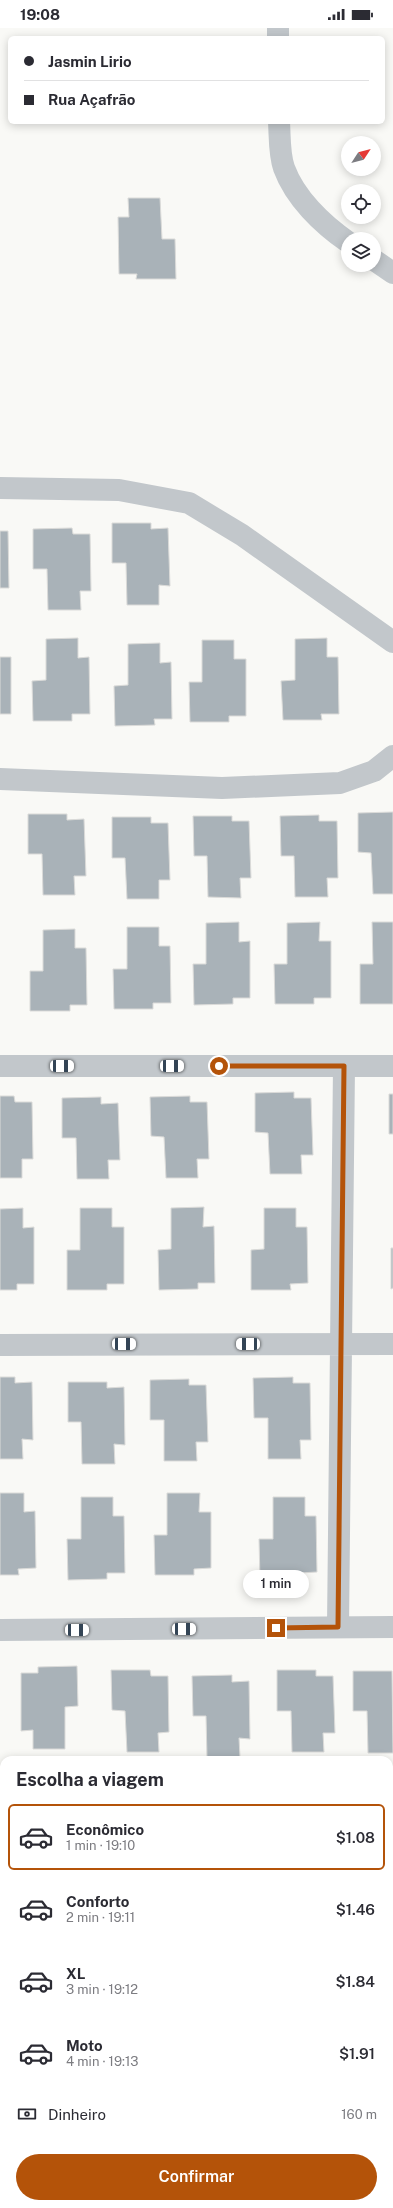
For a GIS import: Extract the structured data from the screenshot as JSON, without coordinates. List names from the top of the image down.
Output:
{
  "north": "top right",
  "page": {
    "status": "19:08",
    "banner": ["Jasmin Lirio", "Rua Açafrão"],
    "bubble": "1 min",
    "heading": "Escolha a viagem",
    "list": [
      {
        "name": "Econômico",
        "note": "1 min · 19:10",
        "value": "$1.08"
      },
      {
        "name": "Conforto",
        "note": "2 min · 19:11",
        "value": "$1.46"
      },
      {
        "name": "XL",
        "note": "3 min · 19:12",
        "value": "$1.84"
      },
      {
        "name": "Moto",
        "note": "4 min · 19:13",
        "value": "$1.91"
      }
    ],
    "pay": ["Dinheiro", "160 m"],
    "buttons": "Confirmar"
  }
}
